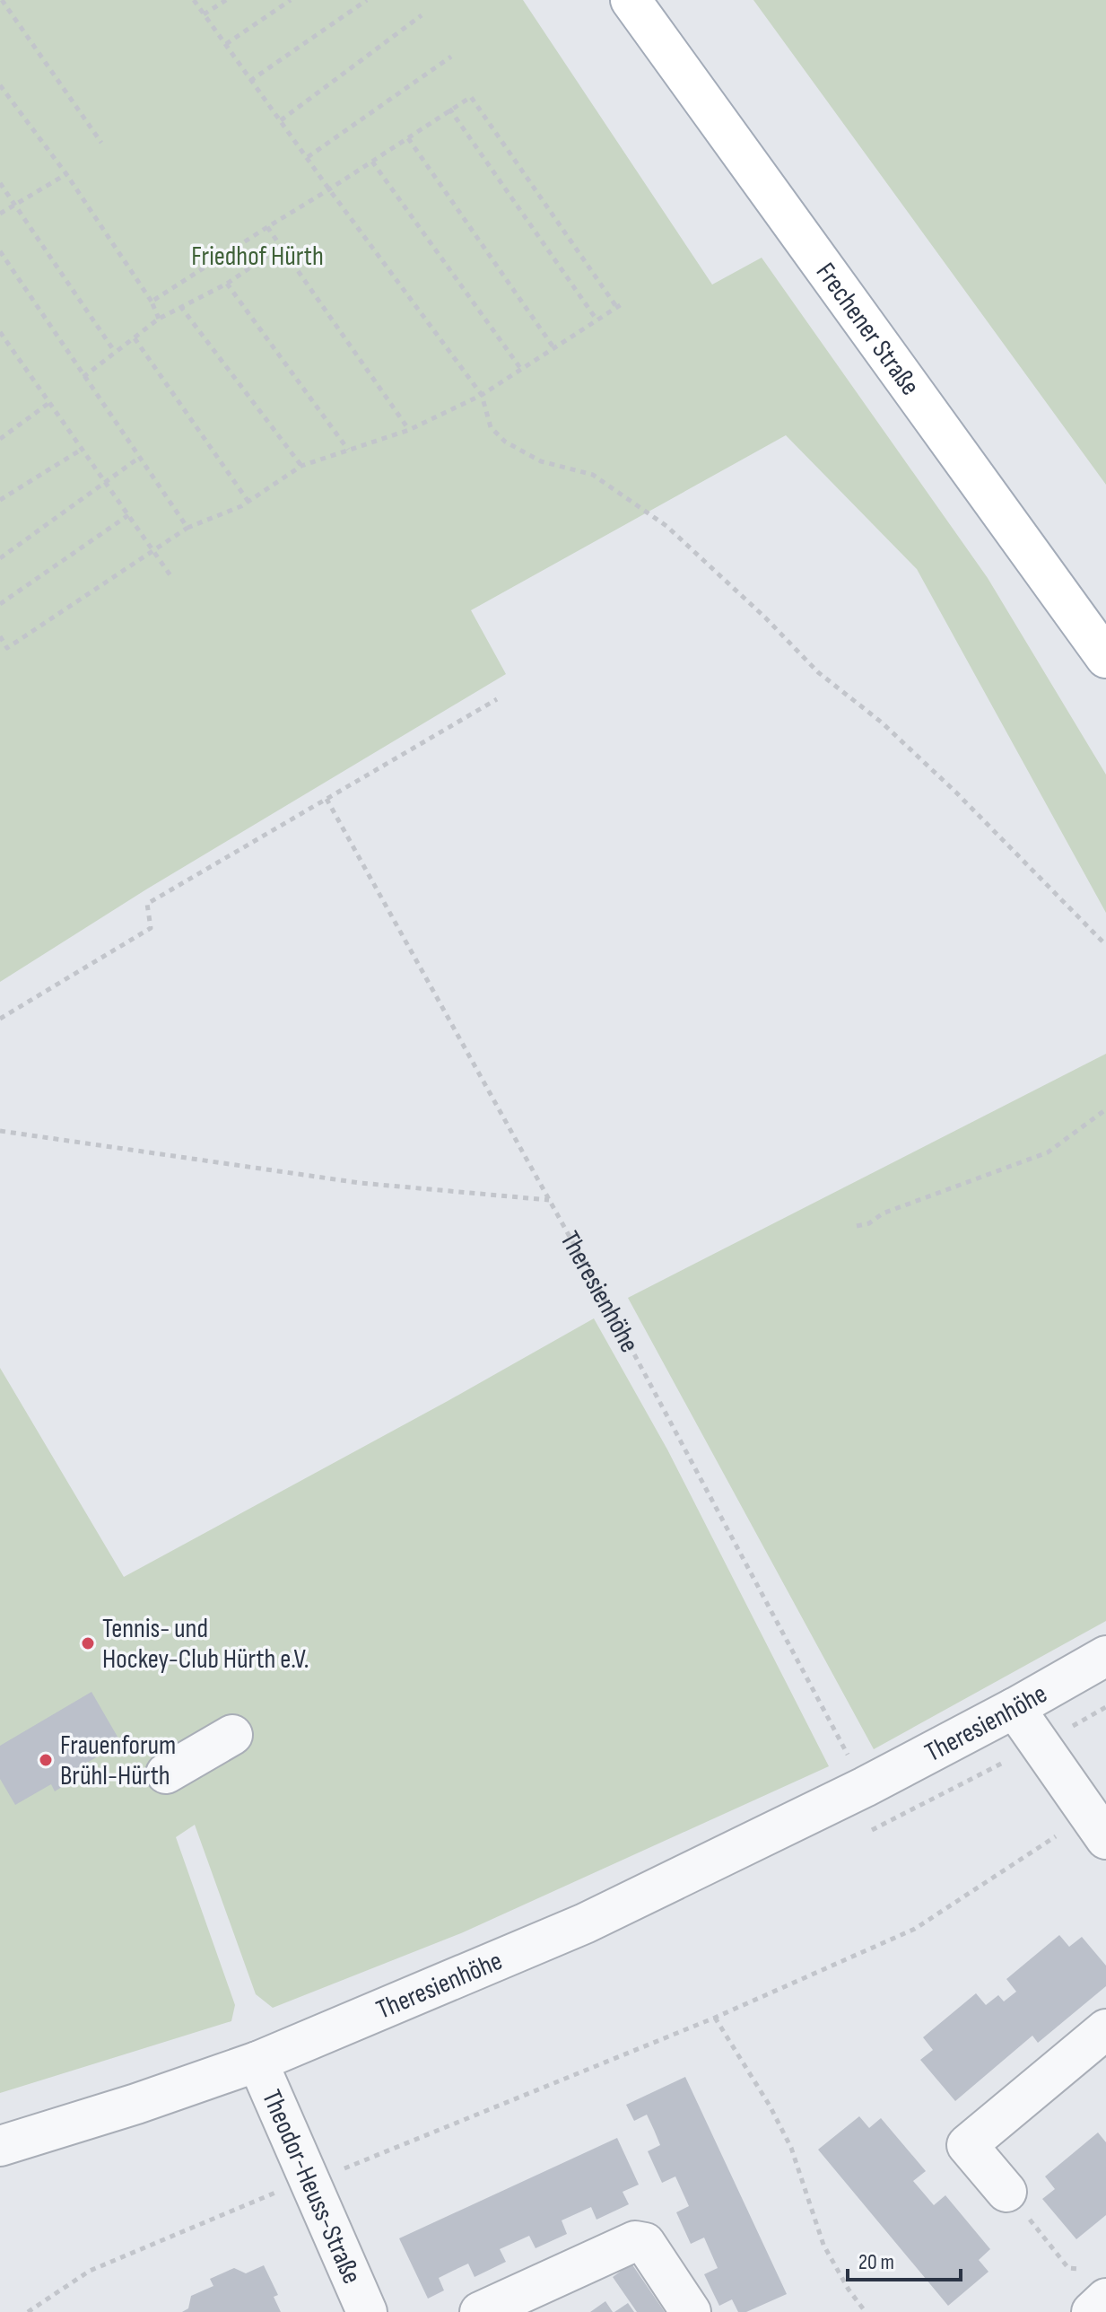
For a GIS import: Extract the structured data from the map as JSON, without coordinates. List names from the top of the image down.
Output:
{
  "streets": {
    "main road": ["Frechener Straße"],
    "street": ["Theresienhöhe", "Theodor-Heuss-Straße"]
  },
  "crossings": [
    ["Theresienhöhe", "Theodor-Heuss-Straße"]
  ],
  "parks": ["Friedhof Hürth"],
  "places": ["Tennis- und Hockey-Club Hürth e.V.", "Frauenforum Brühl-Hürth"],
  "scale_bar": "20 m"
}
